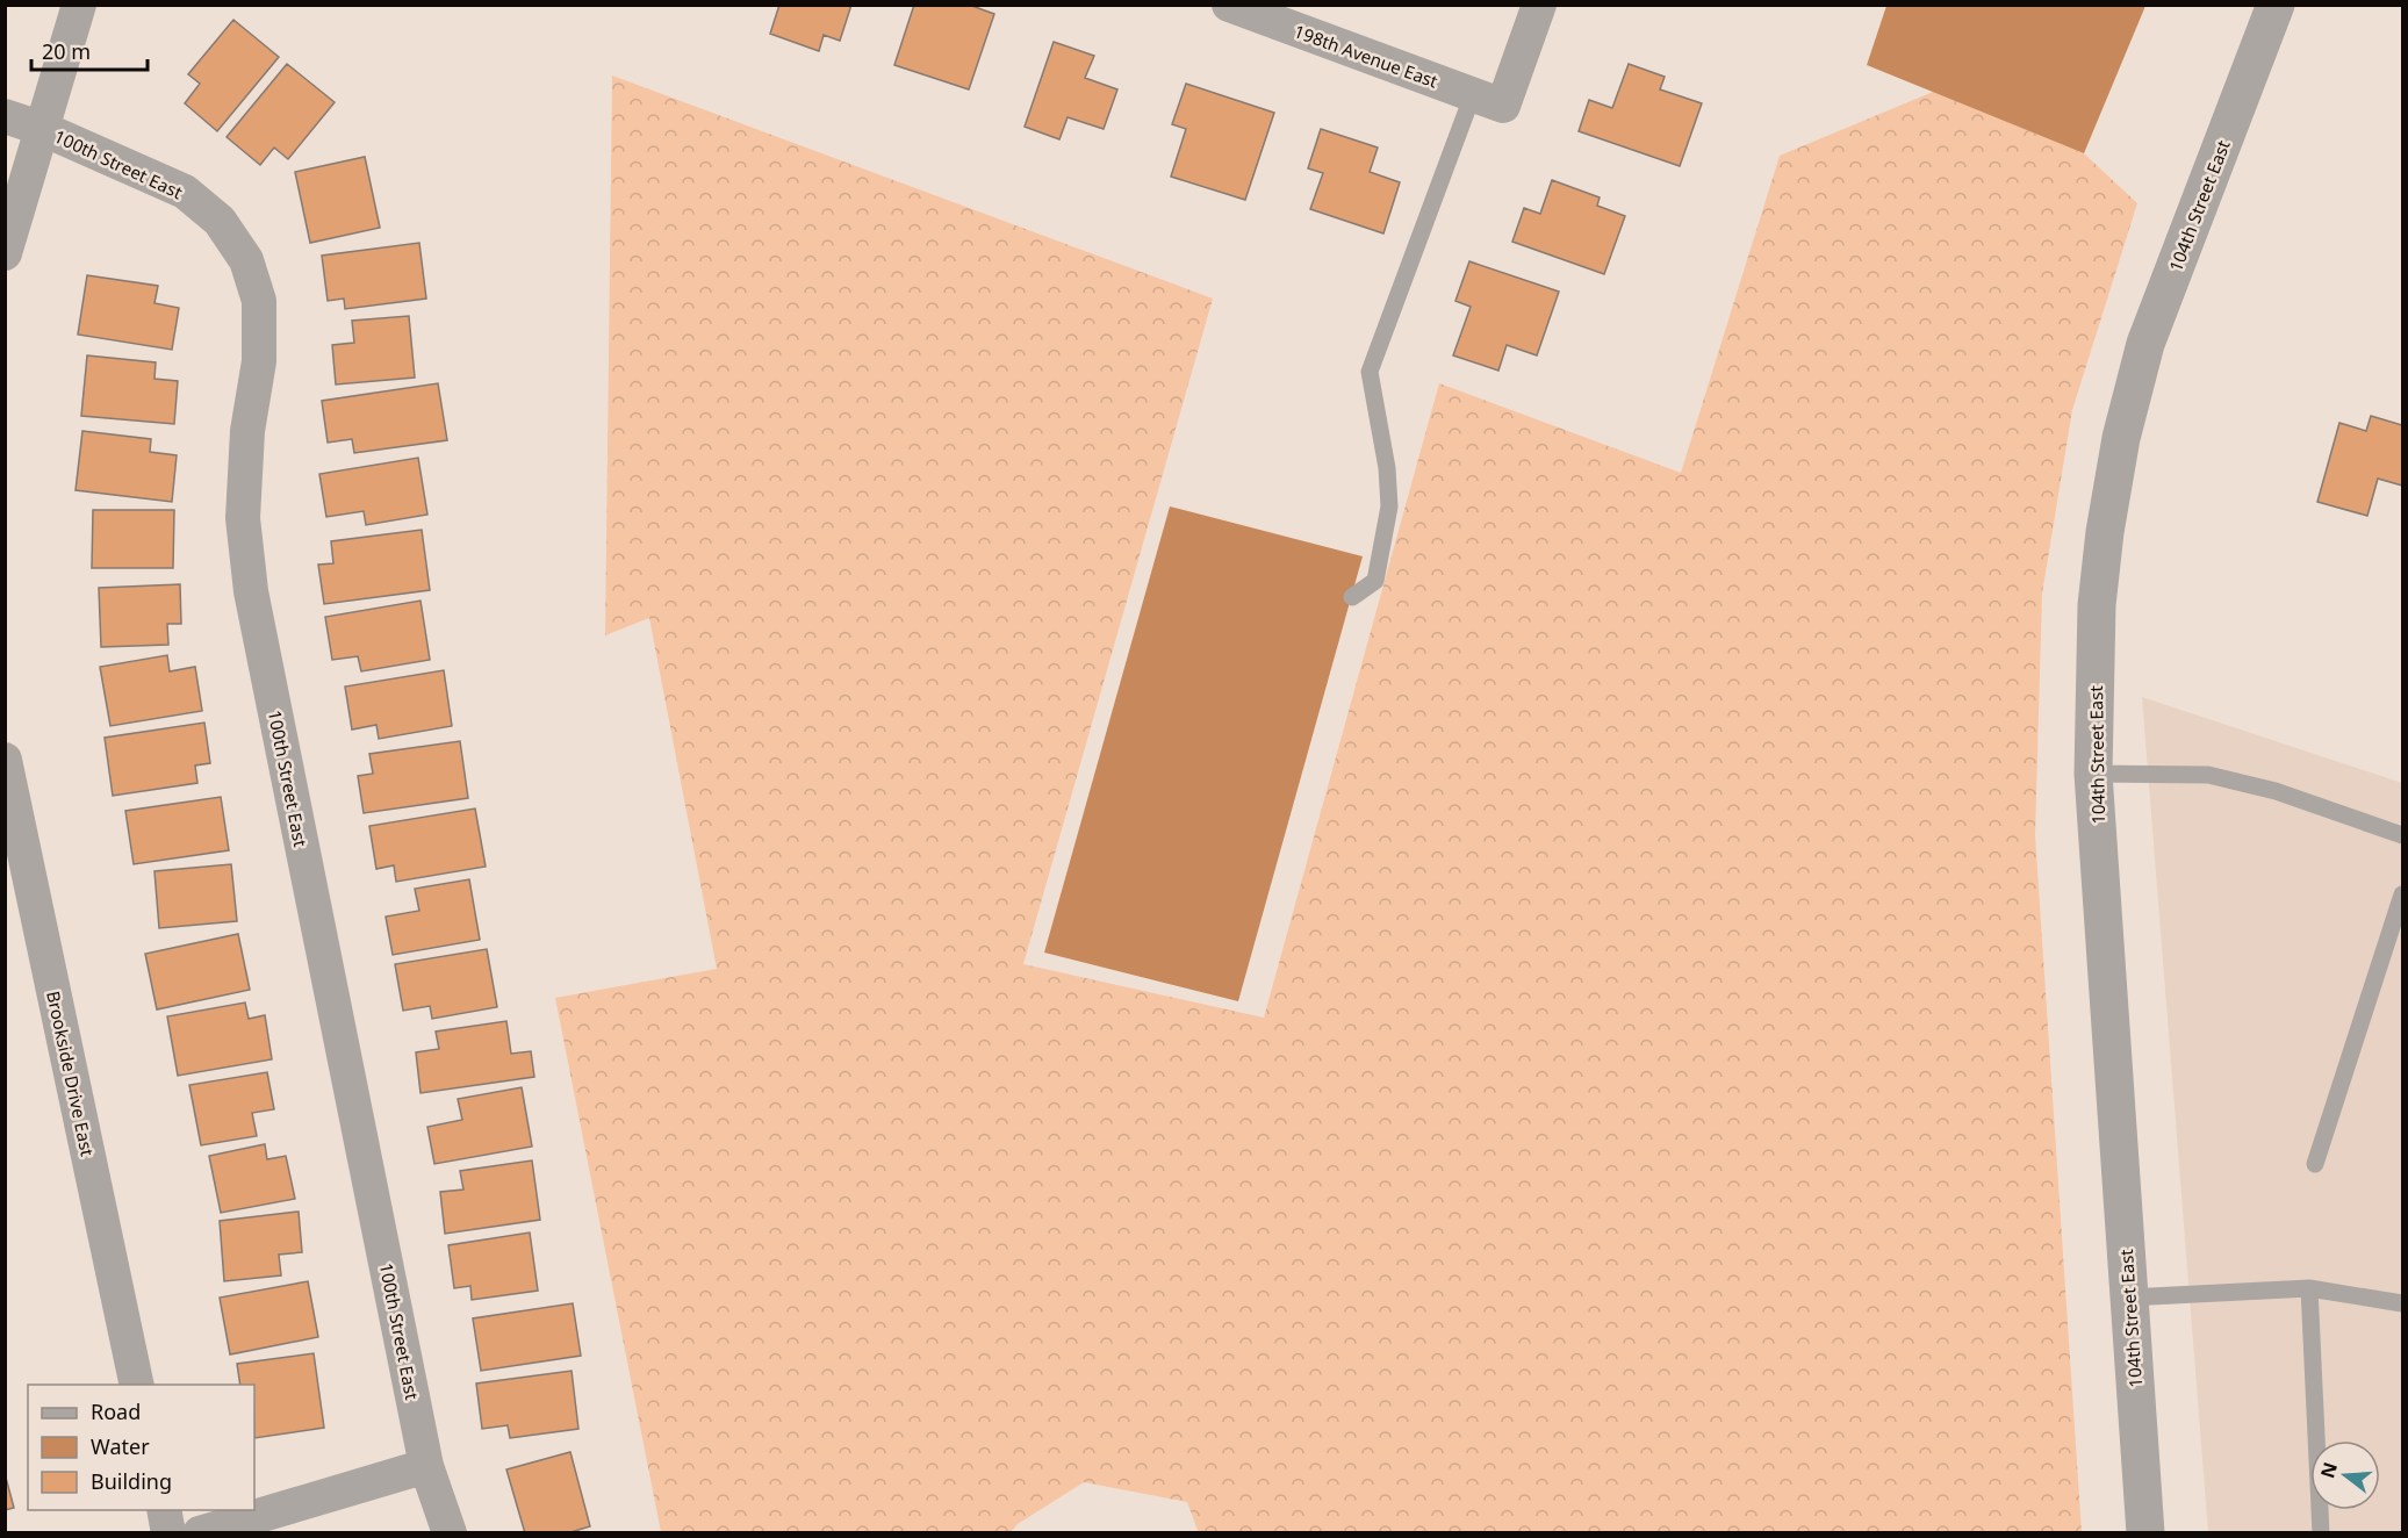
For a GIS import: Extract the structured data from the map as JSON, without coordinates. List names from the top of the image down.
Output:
{
  "streets": {
    "street": [
      "198th Avenue East",
      "100th Street East",
      "104th Street East",
      "Brookside Drive East"
    ]
  },
  "legend": ["Road", "Water", "Building"],
  "scale_bar": "20 m",
  "north": "left"
}
